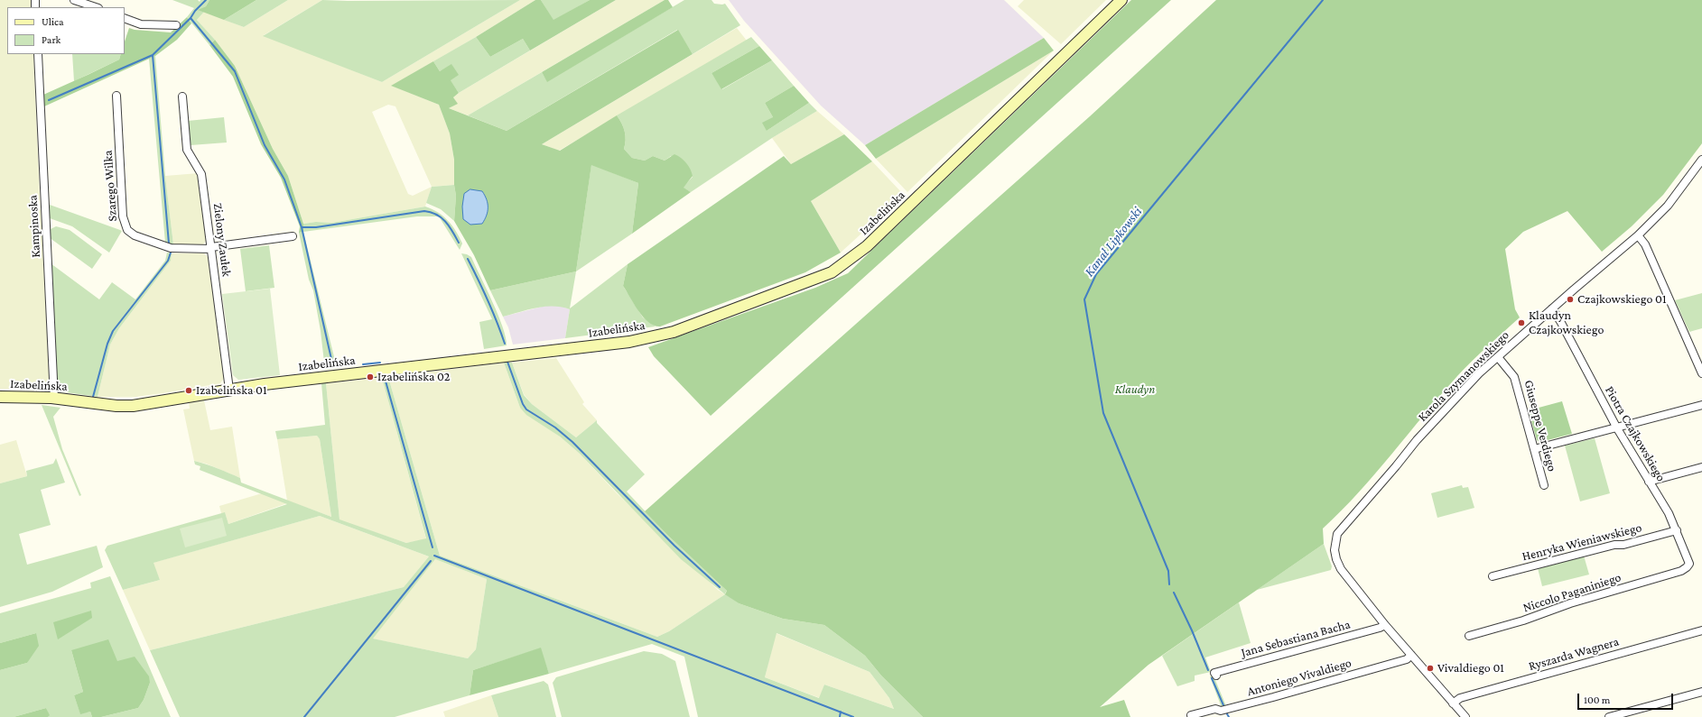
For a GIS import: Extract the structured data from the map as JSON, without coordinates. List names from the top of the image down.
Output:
{
  "streets": {
    "street": [
      "Szarego Wilka",
      "Izabelińska",
      "Kampinoska",
      "Zielony Zaułek",
      "Karola Szymanowskiego",
      "Giuseppe Verdiego",
      "Piotra Czajkowskiego",
      "Henryka Wieniawskiego",
      "Niccolo Paganiniego",
      "Jana Sebastiana Bacha",
      "Ryszarda Wagnera",
      "Antoniego Vivaldiego"
    ]
  },
  "crossings": [
    ["Szarego Wilka", "Zielony Zaułek"],
    ["Izabelińska", "Kampinoska"],
    ["Izabelińska", "Zielony Zaułek"],
    ["Karola Szymanowskiego", "Giuseppe Verdiego"],
    ["Karola Szymanowskiego", "Piotra Czajkowskiego"],
    ["Karola Szymanowskiego", "Jana Sebastiana Bacha"],
    ["Karola Szymanowskiego", "Ryszarda Wagnera"],
    ["Karola Szymanowskiego", "Antoniego Vivaldiego"],
    ["Piotra Czajkowskiego", "Henryka Wieniawskiego"],
    ["Piotra Czajkowskiego", "Niccolo Paganiniego"]
  ],
  "water": ["Kanał Lipkowski"],
  "parks": ["Klaudyn"],
  "places": [
    "Czajkowskiego 01",
    "Klaudyn Czajkowskiego",
    "Izabelińska 02",
    "Izabelińska 01",
    "Vivaldiego 01"
  ],
  "legend": ["Ulica", "Park"],
  "scale_bar": "100 m"
}
